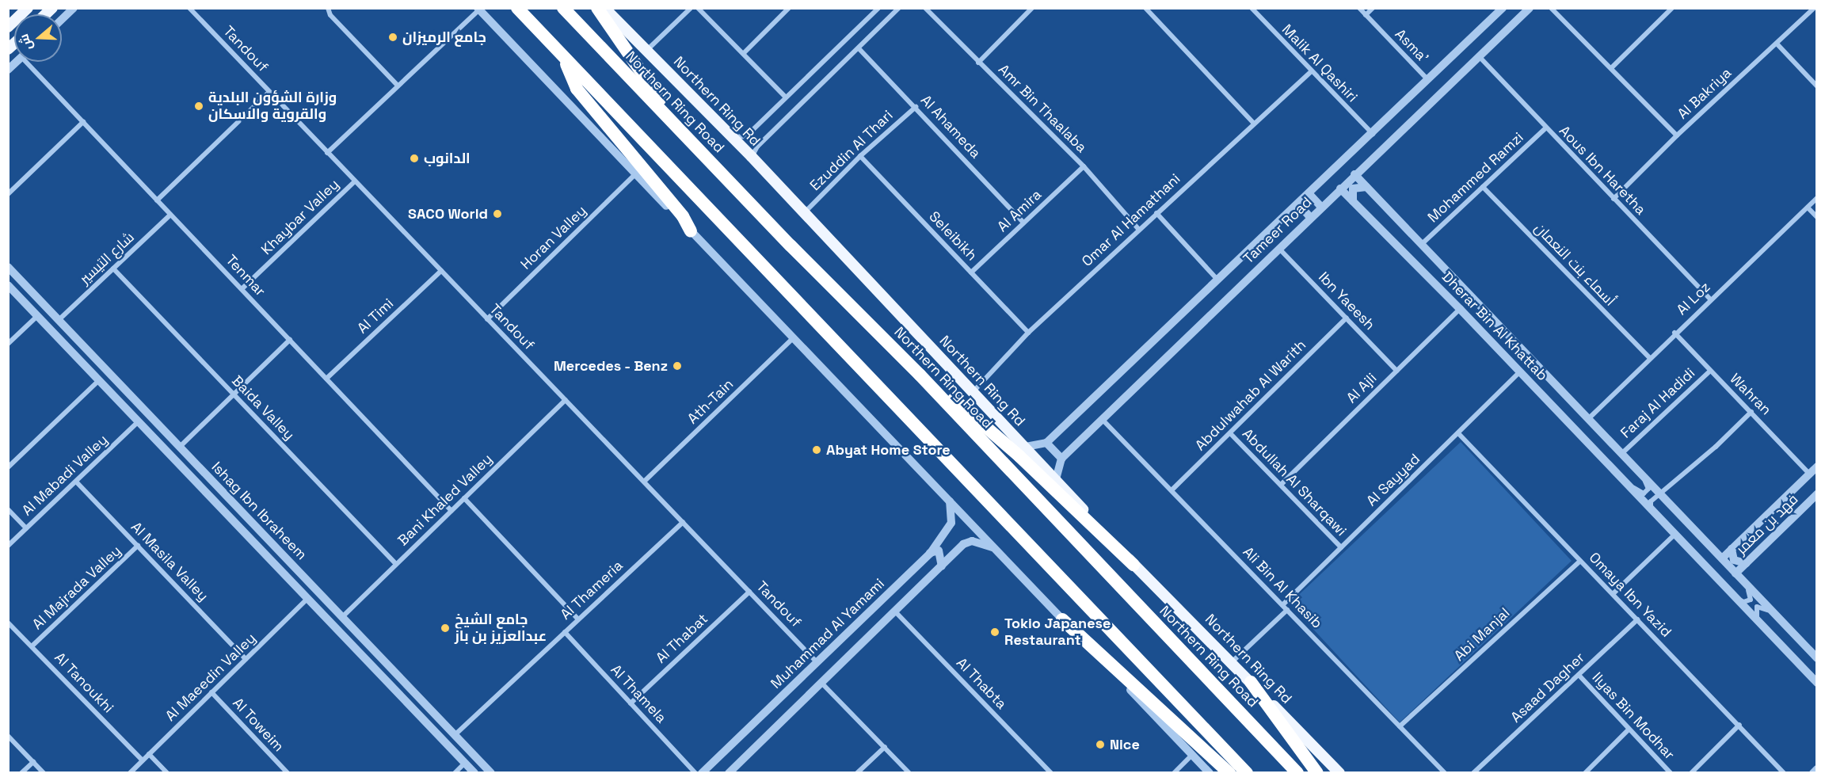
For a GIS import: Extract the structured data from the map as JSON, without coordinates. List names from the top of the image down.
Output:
{
  "streets": {
    "highway": ["Northern Ring Road"],
    "main road": ["Northern Ring Rd"],
    "street": [
      "Asma'",
      "Tandouf",
      "Malik Al Qashiri",
      "Al Bakriya",
      "Amr Bin Thaalaba",
      "Al Ahameda",
      "Ezuddin Al Thari",
      "Aous Ibn Haretha",
      "Mohammed Ramzi",
      "Al Amira",
      "Khaybar Valley",
      "Omar Al Hamathani",
      "Tameer Road",
      "Seleibikh",
      "Horan Valley",
      "شارع التيسير",
      "أسماء بنت النعمان",
      "Tenmar",
      "Al Loz",
      "Ibn Yaeesh",
      "Al Timi",
      "Dherar Bin Al Khattab",
      "Al Ajli",
      "Wahran",
      "Abdulwahab Al Warith",
      "Ath-Tain",
      "Faraj Al Hadidi",
      "Baida Valley",
      "Al Mabadi Valley",
      "Al Sayyad",
      "Abdullah Al Sharqawi",
      "Bani Khaled Valley",
      "Ishag Ibn Ibraheem",
      "فهد بن معمر",
      "Al Masila Valley",
      "Al Majrada Valley",
      "Ali Bin Al Khasib",
      "Al Thameria",
      "Omaya Ibn Yazid",
      "Muhammad Al Yamami",
      "Abi Manjal",
      "Al Thabat",
      "Al Maeedin Valley",
      "Al Tanoukhi",
      "Al Thabta",
      "Asaad Dagher",
      "Al Thamela",
      "Ilyas Bin Modhar",
      "Al Toweim"
    ]
  },
  "crossings": [
    ["Tandouf", "Khaybar Valley"],
    ["Tandouf", "Horan Valley"],
    ["Tandouf", "Al Timi"],
    ["Tandouf", "Ath-Tain"],
    ["Tandouf", "Bani Khaled Valley"],
    ["Tandouf", "Al Thameria"],
    ["Tandouf", "Muhammad Al Yamami"],
    ["Tandouf", "Al Thabat"],
    ["Malik Al Qashiri", "Omar Al Hamathani"],
    ["Al Bakriya", "Aous Ibn Haretha"],
    ["Northern Ring Rd", "Ezuddin Al Thari"],
    ["Northern Ring Rd", "Omar Al Hamathani"],
    ["Amr Bin Thaalaba", "Al Amira"],
    ["Amr Bin Thaalaba", "Omar Al Hamathani"],
    ["Al Ahameda", "Ezuddin Al Thari"],
    ["Al Ahameda", "Al Amira"],
    ["Ezuddin Al Thari", "Seleibikh"],
    ["Aous Ibn Haretha", "Mohammed Ramzi"],
    ["Aous Ibn Haretha", "Tameer Road"],
    ["Aous Ibn Haretha", "Al Loz"],
    ["Mohammed Ramzi", "أسماء بنت النعمان"],
    ["Mohammed Ramzi", "Dherar Bin Al Khattab"],
    ["Al Amira", "Seleibikh"],
    ["Khaybar Valley", "Tenmar"],
    ["Omar Al Hamathani", "Seleibikh"],
    ["Tameer Road", "Ibn Yaeesh"],
    ["Tameer Road", "Dherar Bin Al Khattab"],
    ["Tameer Road", "Ali Bin Al Khasib"],
    ["شارع التيسير", "Tenmar"],
    ["شارع التيسير", "Baida Valley"],
    ["شارع التيسير", "Ishag Ibn Ibraheem"],
    ["أسماء بنت النعمان", "Al Loz"],
    ["Tenmar", "Al Timi"],
    ["Tenmar", "Bani Khaled Valley"],
    ["Al Loz", "Dherar Bin Al Khattab"],
    ["Al Loz", "Wahran"],
    ["Ibn Yaeesh", "Al Ajli"],
    ["Ibn Yaeesh", "Abdulwahab Al Warith"],
    ["Dherar Bin Al Khattab", "Al Ajli"],
    ["Dherar Bin Al Khattab", "Faraj Al Hadidi"],
    ["Dherar Bin Al Khattab", "Al Sayyad"],
    ["Dherar Bin Al Khattab", "فهد بن معمر"],
    ["Al Ajli", "Abdullah Al Sharqawi"],
    ["Wahran", "Faraj Al Hadidi"],
    ["Abdulwahab Al Warith", "Abdullah Al Sharqawi"],
    ["Abdulwahab Al Warith", "Ali Bin Al Khasib"],
    ["Baida Valley", "Bani Khaled Valley"],
    ["Al Mabadi Valley", "Ishag Ibn Ibraheem"],
    ["Al Mabadi Valley", "Al Masila Valley"],
    ["Al Sayyad", "Abdullah Al Sharqawi"],
    ["Al Sayyad", "Ali Bin Al Khasib"],
    ["Al Sayyad", "Omaya Ibn Yazid"],
    ["Bani Khaled Valley", "Ishag Ibn Ibraheem"],
    ["Ishag Ibn Ibraheem", "Al Thameria"],
    ["Ishag Ibn Ibraheem", "Al Maeedin Valley"],
    ["Al Masila Valley", "Al Majrada Valley"],
    ["Al Masila Valley", "Al Maeedin Valley"],
    ["Al Majrada Valley", "Al Tanoukhi"],
    ["Ali Bin Al Khasib", "Abi Manjal"],
    ["Al Thameria", "Al Thamela"],
    ["Omaya Ibn Yazid", "Abi Manjal"],
    ["Omaya Ibn Yazid", "Asaad Dagher"],
    ["Al Thabat", "Al Thamela"],
    ["Al Maeedin Valley", "Al Tanoukhi"],
    ["Al Maeedin Valley", "Al Toweim"],
    ["Asaad Dagher", "Ilyas Bin Modhar"]
  ],
  "places": [
    "جامع الرميزان",
    "وزارة الشؤون البلدية والقروية والاسكان",
    "الدانوب",
    "SACO World",
    "Mercedes - Benz",
    "Abyat Home Store",
    "جامع الشيخ عبدالعزيز بن باز",
    "Tokio Japanese Restaurant",
    "Nice"
  ],
  "north": "left"
}
